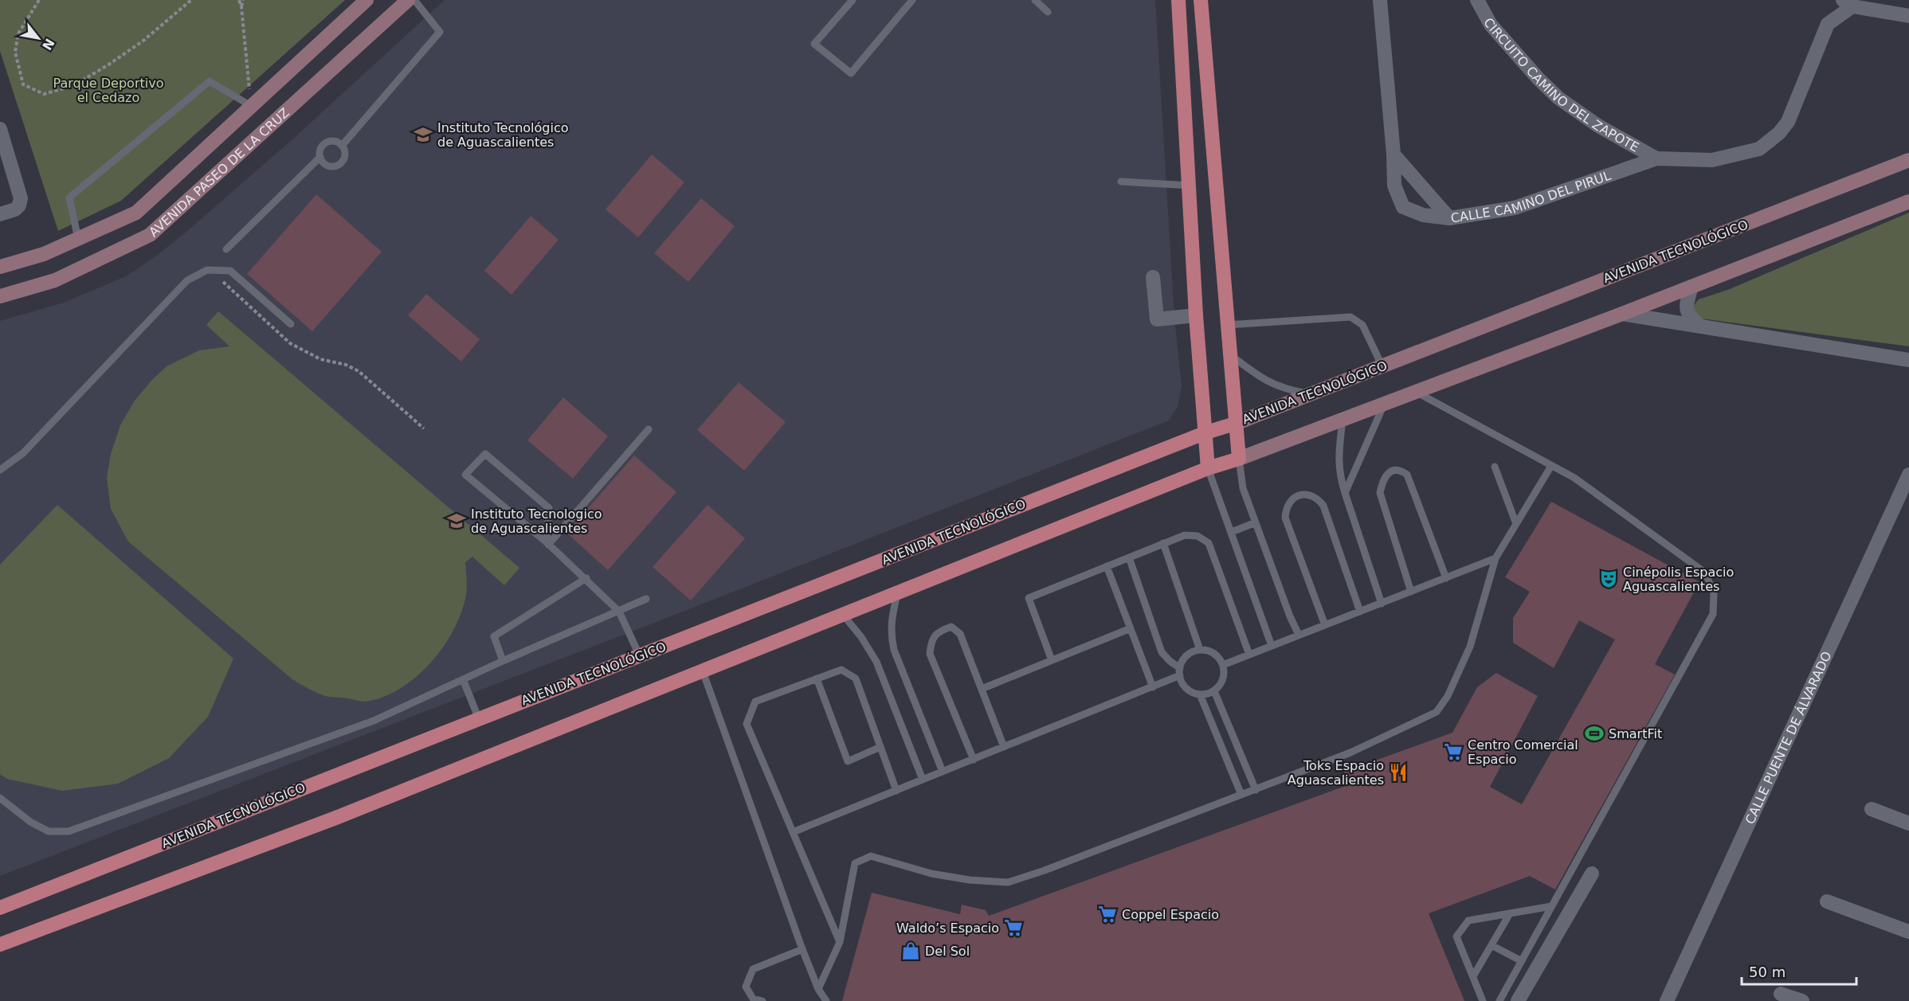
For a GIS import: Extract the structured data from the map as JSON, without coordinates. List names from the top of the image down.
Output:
{
  "streets": {
    "main road": ["AVENIDA PASEO DE LA CRUZ", "AVENIDA TECNOLÓGICO"],
    "street": ["CIRCUITO CAMINO DEL ZAPOTE", "CALLE CAMINO DEL PIRUL", "CALLE PUENTE DE ÁLVARADO"]
  },
  "crossings": [
    ["CIRCUITO CAMINO DEL ZAPOTE", "CALLE CAMINO DEL PIRUL"]
  ],
  "parks": ["Parque Deportivo el Cedazo"],
  "places": {
    "school or university": ["Instituto Tecnológico de Aguascalientes", "Instituto Tecnologico de Aguascalientes"],
    "theatre": ["Cinépolis Espacio Aguascalientes"],
    "sports": ["SmartFit"],
    "supermarket": ["Centro Comercial Espacio", "Coppel Espacio", "Waldo’s Espacio"],
    "restaurant": ["Toks Espacio Aguascalientes"],
    "shop": ["Del Sol"]
  },
  "scale_bar": "50 m",
  "north": "bottom right"
}
